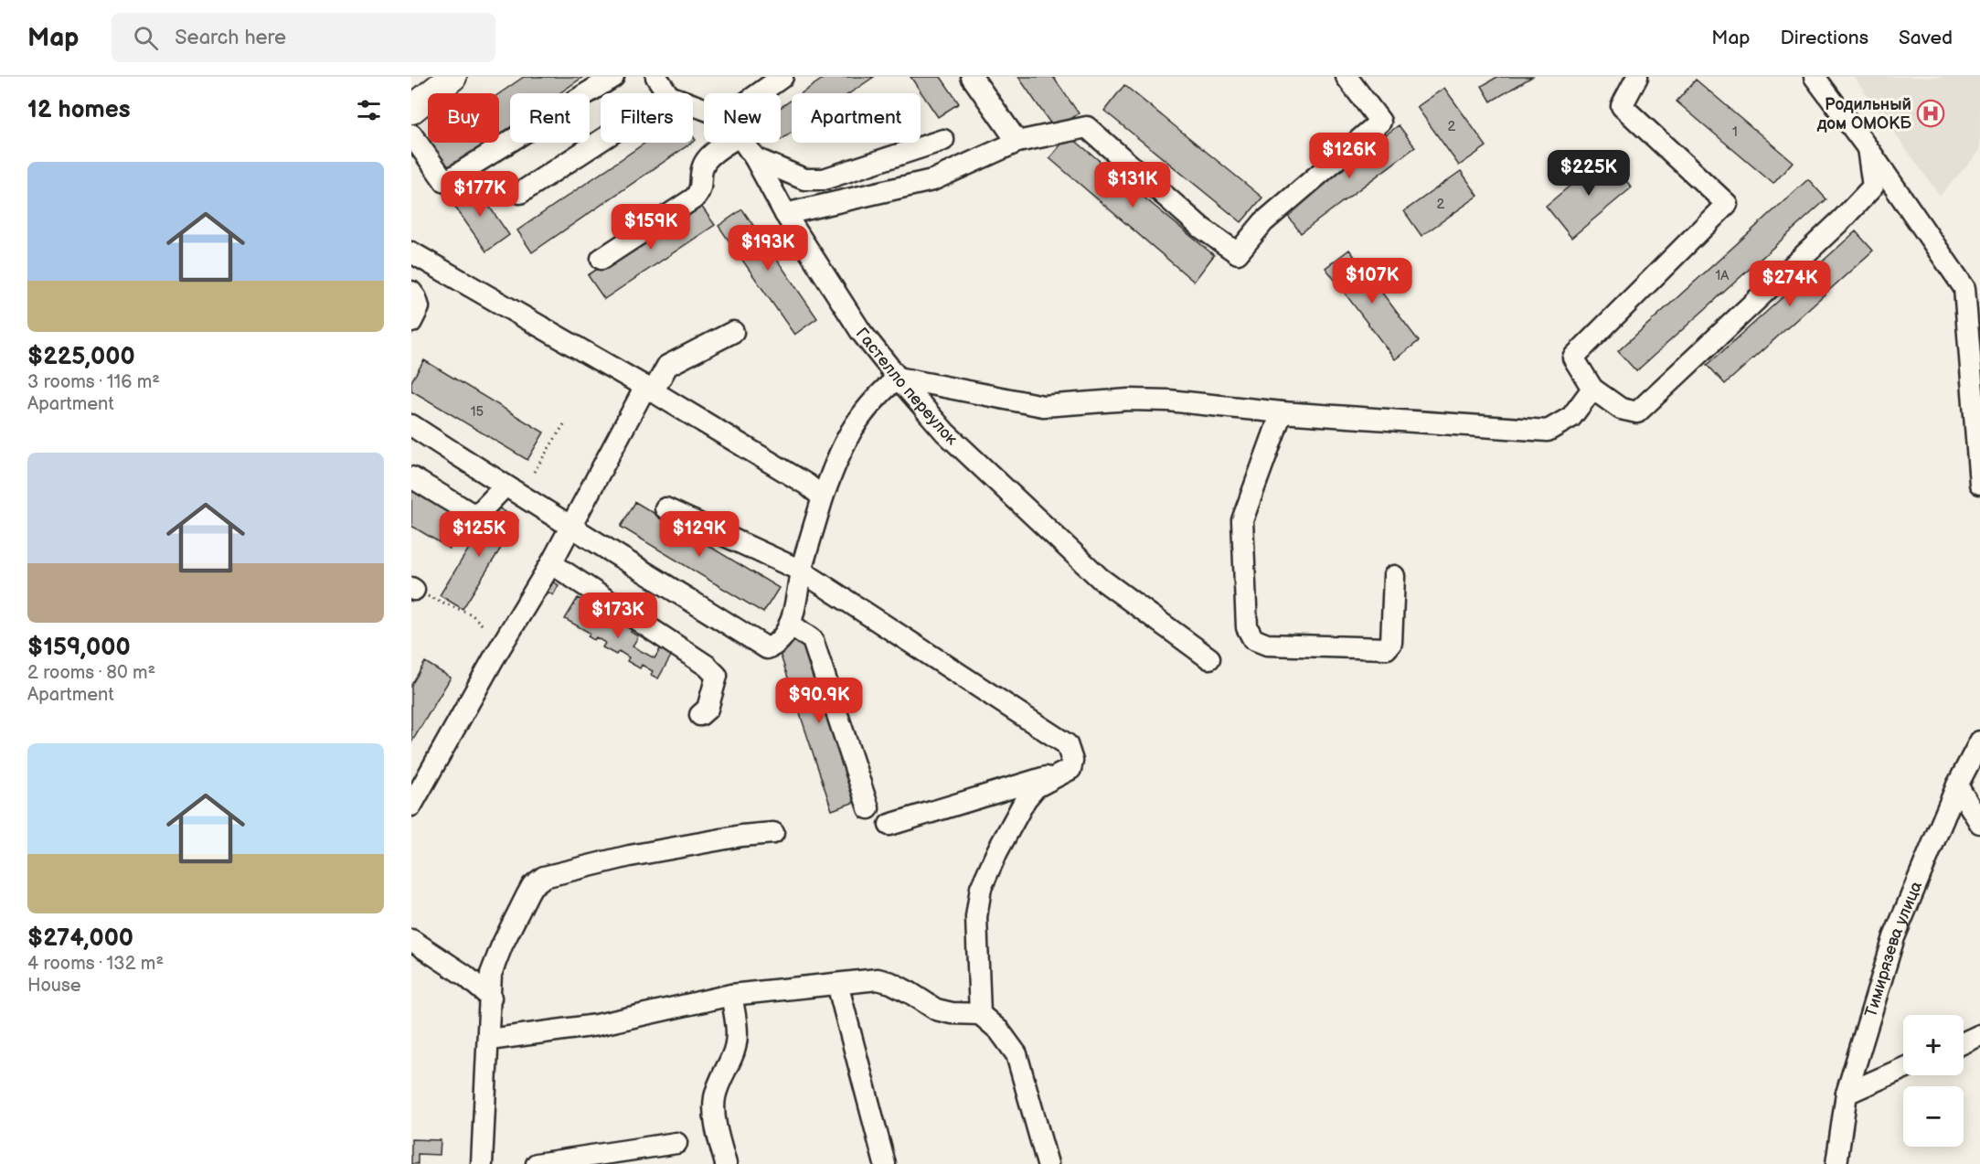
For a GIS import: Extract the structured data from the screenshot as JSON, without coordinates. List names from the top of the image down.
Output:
{
  "streets": {
    "street": ["Гастелло переулок", "Тимирязева улица"]
  },
  "places": {
    "hospital": ["Родильный дом ОМОКБ"]
  },
  "house_numbers": [
    "2",
    "1",
    "2",
    "1А",
    "15"
  ],
  "page": {
    "header": "Map",
    "search": "Search here",
    "nav": ["Map", "Directions", "Saved"],
    "heading": "12 homes",
    "chip": [
      "Buy",
      "Rent",
      "Filters",
      "New",
      "Apartment"
    ],
    "price": [
      "$126K",
      "$225K",
      "$131K",
      "$177K",
      "$159K",
      "$193K",
      "$107K",
      "$274K",
      "$125K",
      "$129K",
      "$173K",
      "$90.9K"
    ],
    "list": [
      {
        "name": "$225,000",
        "note": "3 rooms · 116 m² · Apartment"
      },
      {
        "name": "$159,000",
        "note": "2 rooms · 80 m² · Apartment"
      },
      {
        "name": "$274,000",
        "note": "4 rooms · 132 m² · House"
      }
    ],
    "map_buttons": ["+", "−"]
  }
}
